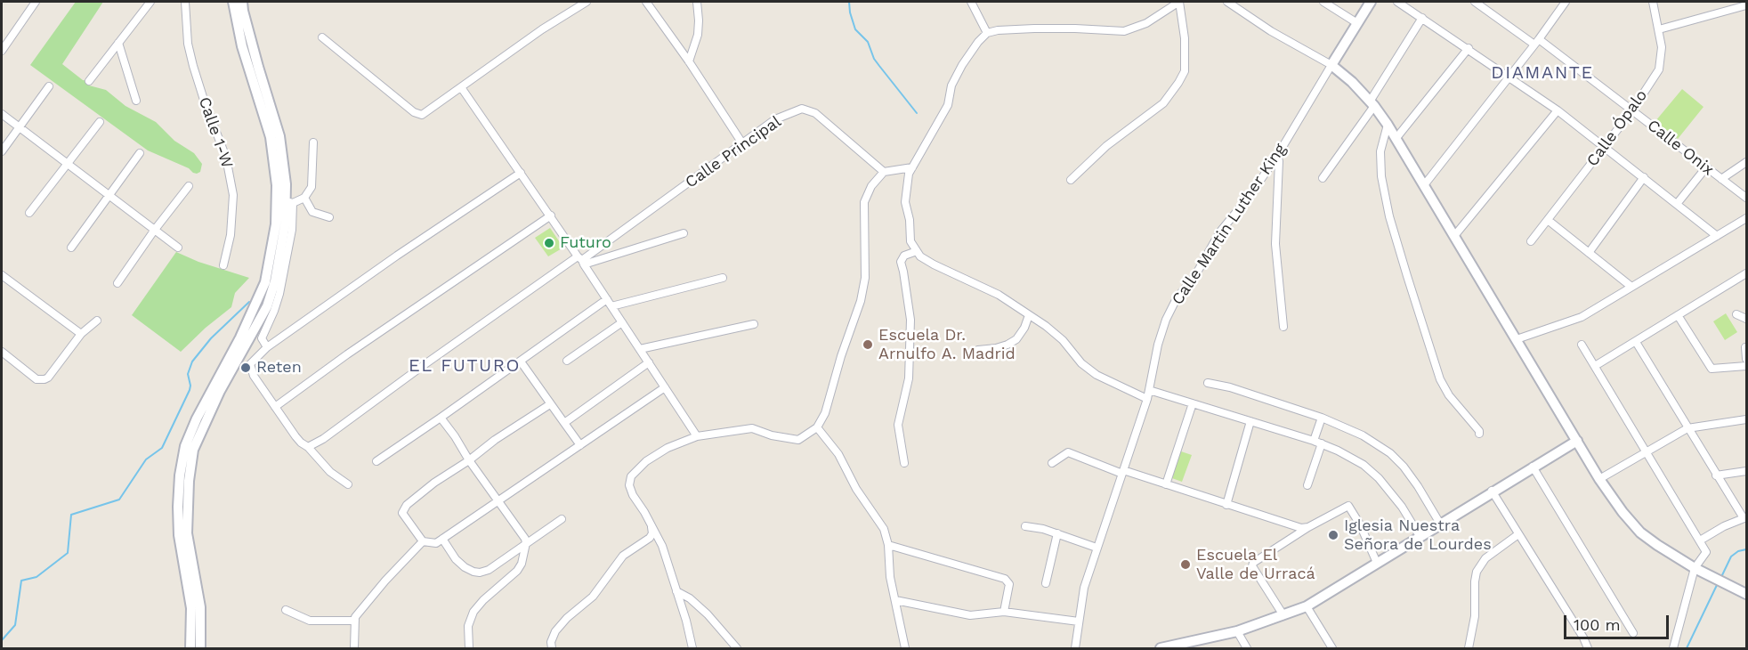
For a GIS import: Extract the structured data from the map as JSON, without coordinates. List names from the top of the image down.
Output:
{
  "streets": {
    "main road": ["Calle Martin Luther King"],
    "street": [
      "Calle Ópalo",
      "Calle 1-W",
      "Calle Onix",
      "Calle Principal"
    ]
  },
  "crossings": [
    ["Calle Ópalo", "Calle Onix"]
  ],
  "districts": ["DIAMANTE", "EL FUTURO"],
  "places": [
    "Futuro",
    "Escuela Dr. Arnulfo A. Madrid",
    "Reten",
    "Iglesia Nuestra Señora de Lourdes",
    "Escuela El Valle de Urracá"
  ],
  "scale_bar": "100 m"
}
